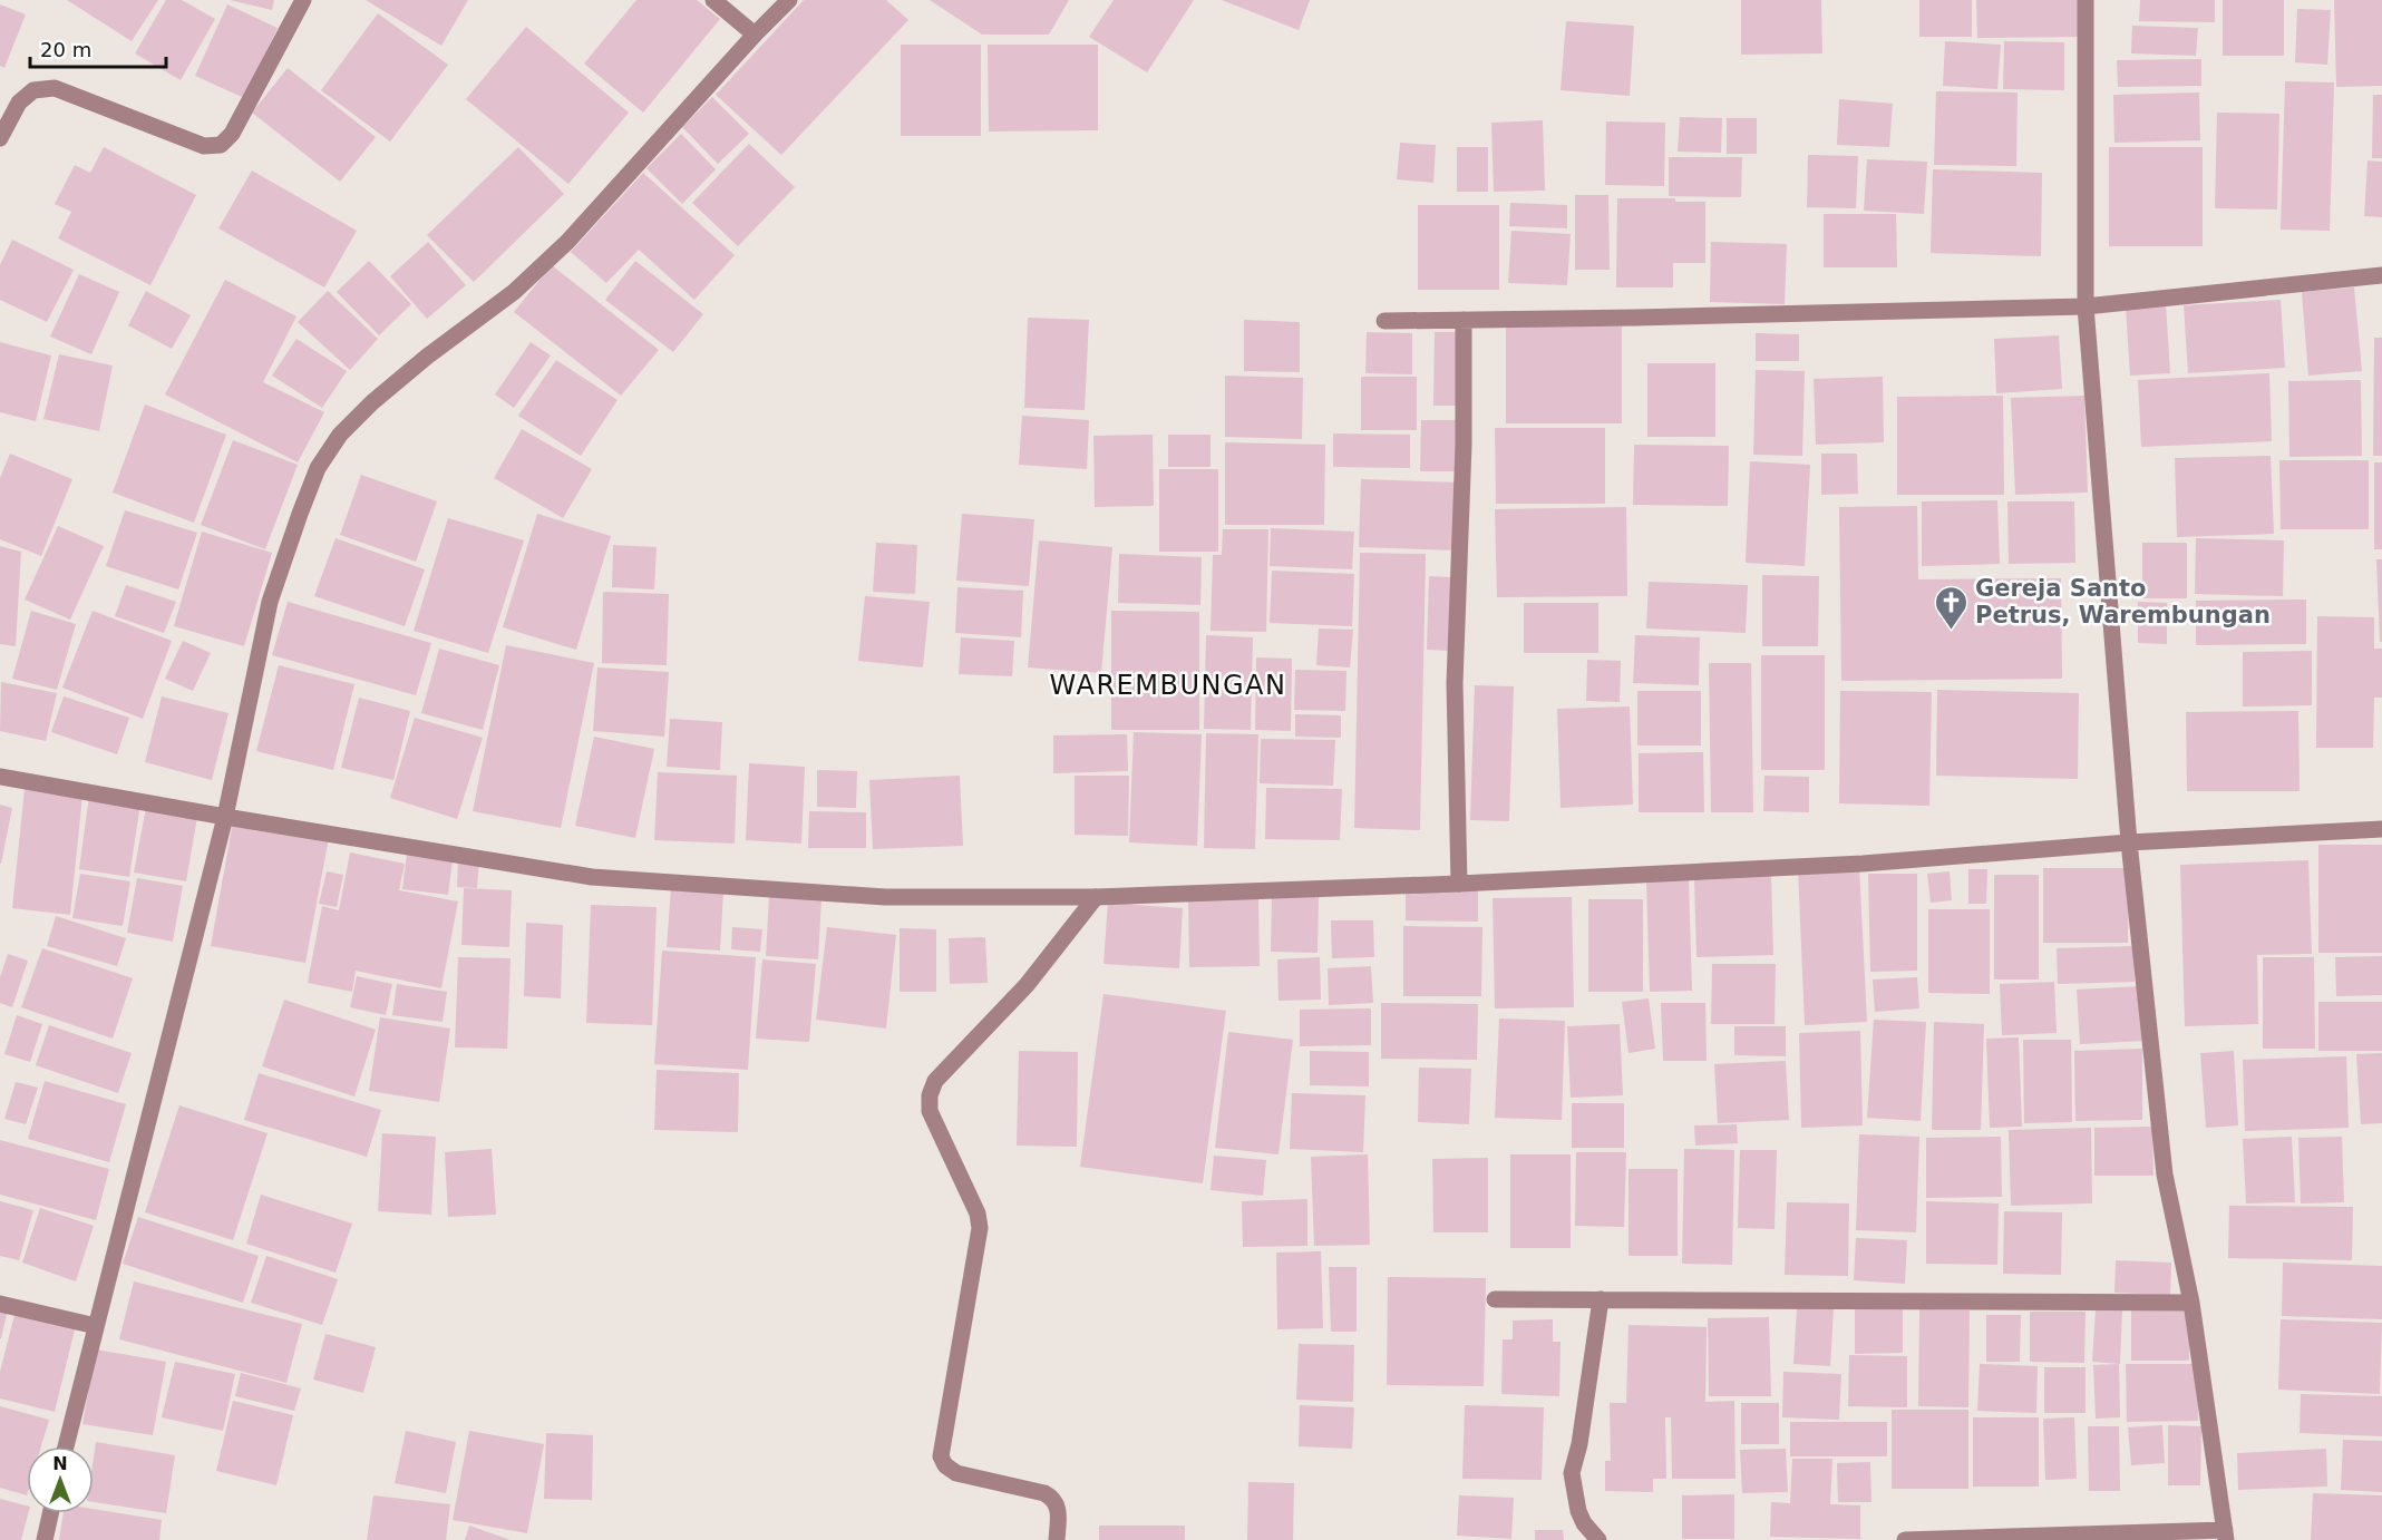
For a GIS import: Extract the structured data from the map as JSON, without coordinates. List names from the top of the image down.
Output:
{
  "districts": ["WAREMBUNGAN"],
  "places": {
    "church": ["Gereja Santo Petrus, Warembungan"]
  },
  "scale_bar": "20 m",
  "north": "top"
}
